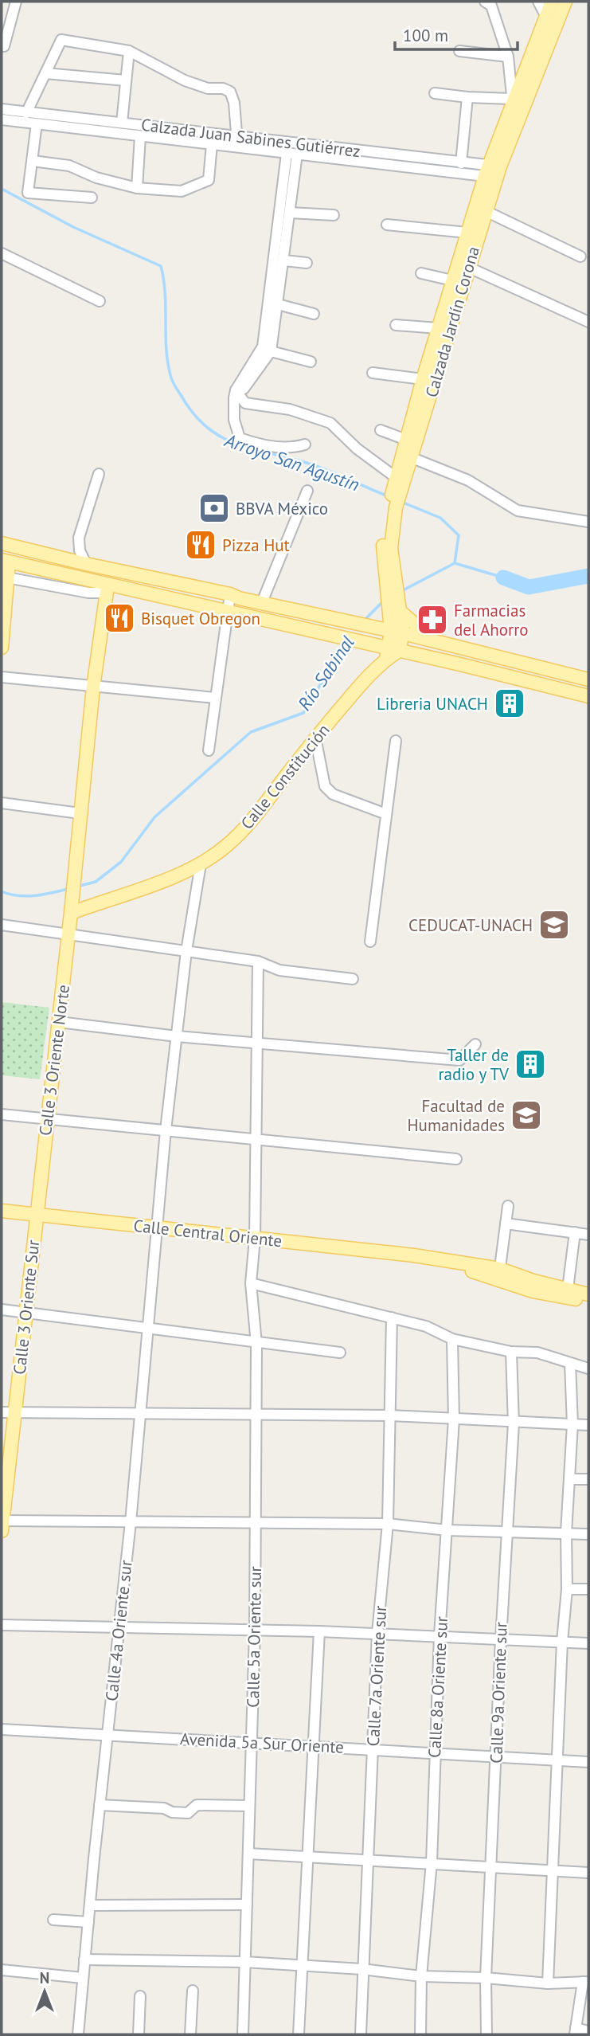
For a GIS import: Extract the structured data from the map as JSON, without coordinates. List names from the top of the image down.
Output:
{
  "streets": {
    "main road": [
      "Calzada Jardín Corona",
      "Calle Constitución",
      "Calle 3 Oriente Norte",
      "Calle Central Oriente",
      "Calle 3 Oriente Sur"
    ],
    "street": [
      "Calzada Juan Sabines Gutiérrez",
      "Calle 4a Oriente sur",
      "Calle 5a Oriente sur",
      "Calle 7a Oriente sur",
      "Calle 8a Oriente sur",
      "Calle 9a Oriente sur",
      "Avenida 5a Sur Oriente"
    ]
  },
  "crossings": [
    ["Calzada Juan Sabines Gutiérrez", "Calzada Jardín Corona"],
    ["Calzada Jardín Corona", "Calle Constitución"],
    ["Calle Constitución", "Calle 3 Oriente Norte"],
    ["Calle Constitución", "Calle 4a Oriente sur"],
    ["Calle 3 Oriente Norte", "Calle Central Oriente"],
    ["Calle 3 Oriente Norte", "Calle 3 Oriente Sur"],
    ["Calle Central Oriente", "Calle 3 Oriente Sur"],
    ["Calle Central Oriente", "Calle 4a Oriente sur"],
    ["Calle Central Oriente", "Calle 5a Oriente sur"],
    ["Calle 4a Oriente sur", "Avenida 5a Sur Oriente"],
    ["Calle 5a Oriente sur", "Avenida 5a Sur Oriente"],
    ["Calle 7a Oriente sur", "Avenida 5a Sur Oriente"],
    ["Calle 8a Oriente sur", "Avenida 5a Sur Oriente"],
    ["Calle 9a Oriente sur", "Avenida 5a Sur Oriente"]
  ],
  "water": ["Arroyo San Agustín", "Río Sabinal"],
  "places": {
    "bank": ["BBVA México"],
    "restaurant": ["Pizza Hut", "Bisquet Obregon"],
    "pharmacy": ["Farmacias del Ahorro"],
    "building": ["Libreria UNACH", "Taller de radio y TV"],
    "school or university": ["CEDUCAT-UNACH", "Facultad de Humanidades"]
  },
  "scale_bar": "100 m",
  "north": "top"
}
